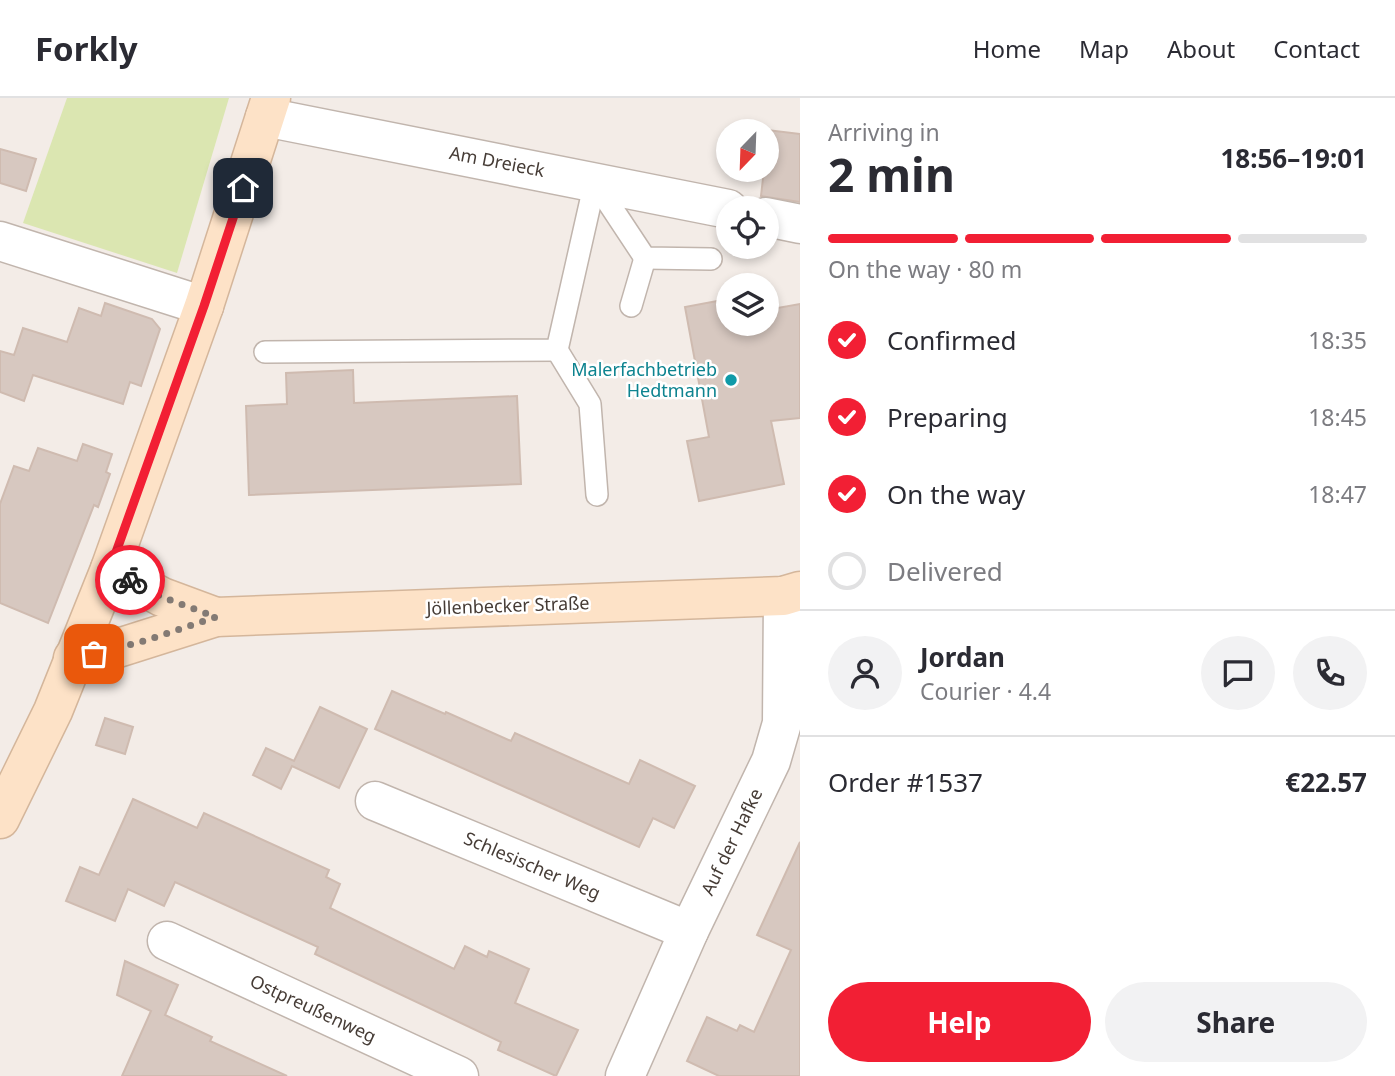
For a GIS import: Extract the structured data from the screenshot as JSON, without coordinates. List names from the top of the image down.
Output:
{
  "streets": {
    "main road": ["Jöllenbecker Straße"],
    "street": [
      "Am Dreieck",
      "Auf der Hafke",
      "Schlesischer Weg",
      "Ostpreußenweg"
    ]
  },
  "crossings": [
    ["Jöllenbecker Straße", "Auf der Hafke"],
    ["Auf der Hafke", "Schlesischer Weg"]
  ],
  "places": ["Malerfachbetrieb Hedtmann"],
  "north": "bottom left",
  "page": {
    "header": "Forkly",
    "nav": [
      "Home",
      "Map",
      "About",
      "Contact"
    ],
    "heading": ["2 min", "Arriving in", "18:56–19:01"],
    "panel": [
      "Jordan",
      "Courier · 4.4",
      "Order #1537",
      "€22.57"
    ],
    "bar": "On the way · 80 m",
    "list": [
      ["Confirmed", "18:35"],
      ["Preparing", "18:45"],
      ["On the way", "18:47"],
      "Delivered"
    ],
    "buttons": ["Help", "Share"]
  }
}
